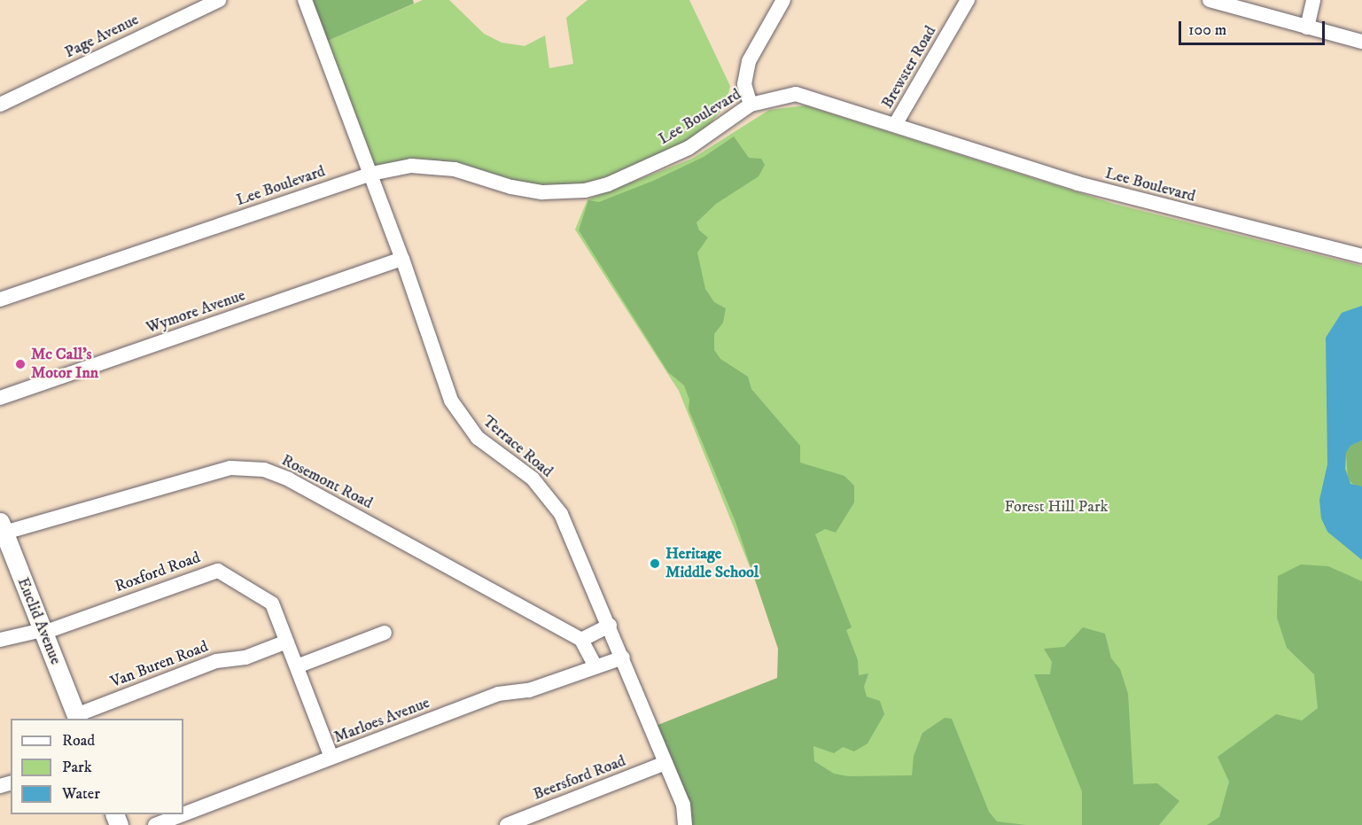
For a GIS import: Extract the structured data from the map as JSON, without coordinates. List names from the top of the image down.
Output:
{
  "streets": {
    "main road": ["Euclid Avenue"],
    "street": [
      "Page Avenue",
      "Brewster Road",
      "Lee Boulevard",
      "Wymore Avenue",
      "Terrace Road",
      "Rosemont Road",
      "Roxford Road",
      "Van Buren Road",
      "Marloes Avenue",
      "Beersford Road"
    ]
  },
  "crossings": [
    ["Brewster Road", "Lee Boulevard"],
    ["Lee Boulevard", "Terrace Road"],
    ["Wymore Avenue", "Terrace Road"],
    ["Terrace Road", "Marloes Avenue"],
    ["Terrace Road", "Beersford Road"],
    ["Rosemont Road", "Euclid Avenue"],
    ["Roxford Road", "Euclid Avenue"],
    ["Roxford Road", "Van Buren Road"],
    ["Roxford Road", "Marloes Avenue"],
    ["Euclid Avenue", "Van Buren Road"]
  ],
  "parks": ["Forest Hill Park"],
  "places": ["Mc Call's Motor Inn", "Heritage Middle School"],
  "legend": ["Road", "Park", "Water"],
  "scale_bar": "100 m"
}
